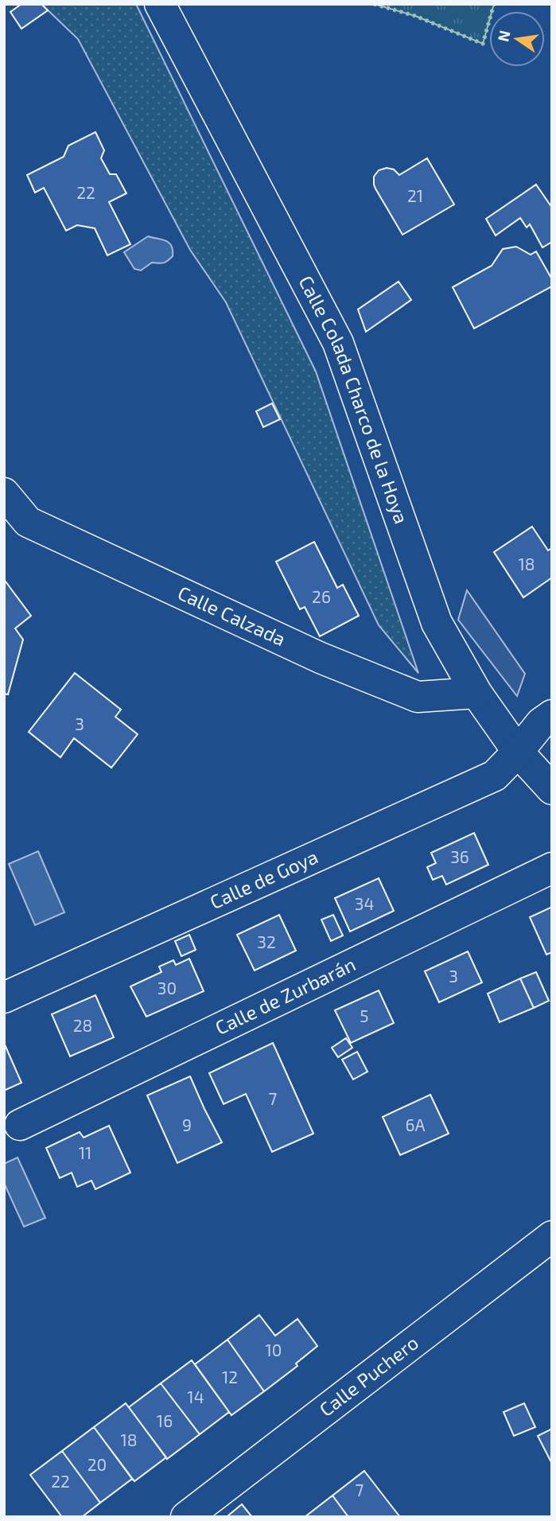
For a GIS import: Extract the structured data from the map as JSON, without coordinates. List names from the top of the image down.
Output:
{
  "streets": {
    "street": [
      "Calle Colada Charco de la Hoya",
      "Calle Calzada",
      "Calle de Goya",
      "Calle de Zurbarán",
      "Calle Puchero"
    ]
  },
  "crossings": [
    ["Calle Colada Charco de la Hoya", "Calle Calzada"],
    ["Calle Colada Charco de la Hoya", "Calle de Goya"]
  ],
  "house_numbers": [
    "22",
    "21",
    "18",
    "26",
    "3",
    "36",
    "34",
    "32",
    "3",
    "30",
    "5",
    "28",
    "7",
    "9",
    "6A",
    "11",
    "10",
    "12",
    "14",
    "16",
    "18",
    "20",
    "22",
    "7"
  ],
  "north": "left"
}
